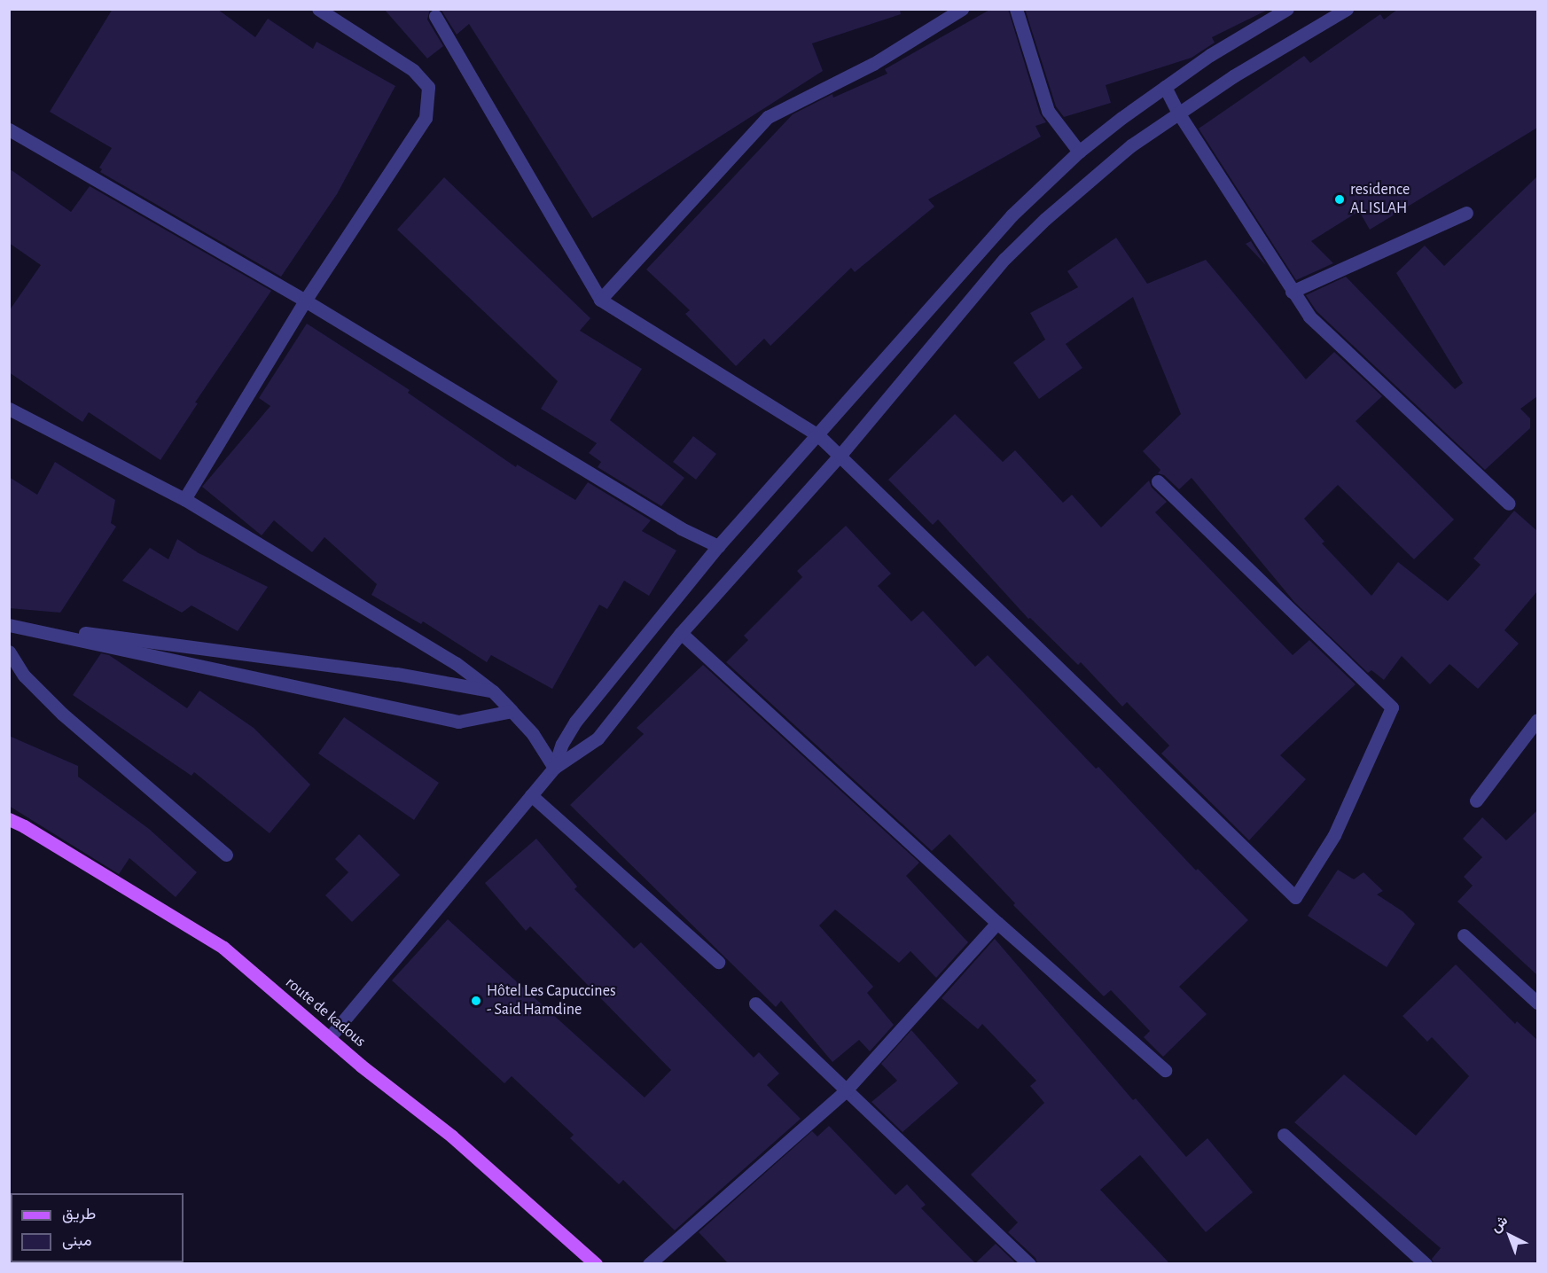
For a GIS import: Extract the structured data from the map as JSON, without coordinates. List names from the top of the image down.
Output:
{
  "streets": {
    "main road": ["route de kadous"]
  },
  "places": ["residence AL ISLAH", "Hôtel Les Capuccines - Said Hamdine"],
  "legend": ["طريق", "مبنى"],
  "north": "top left"
}
